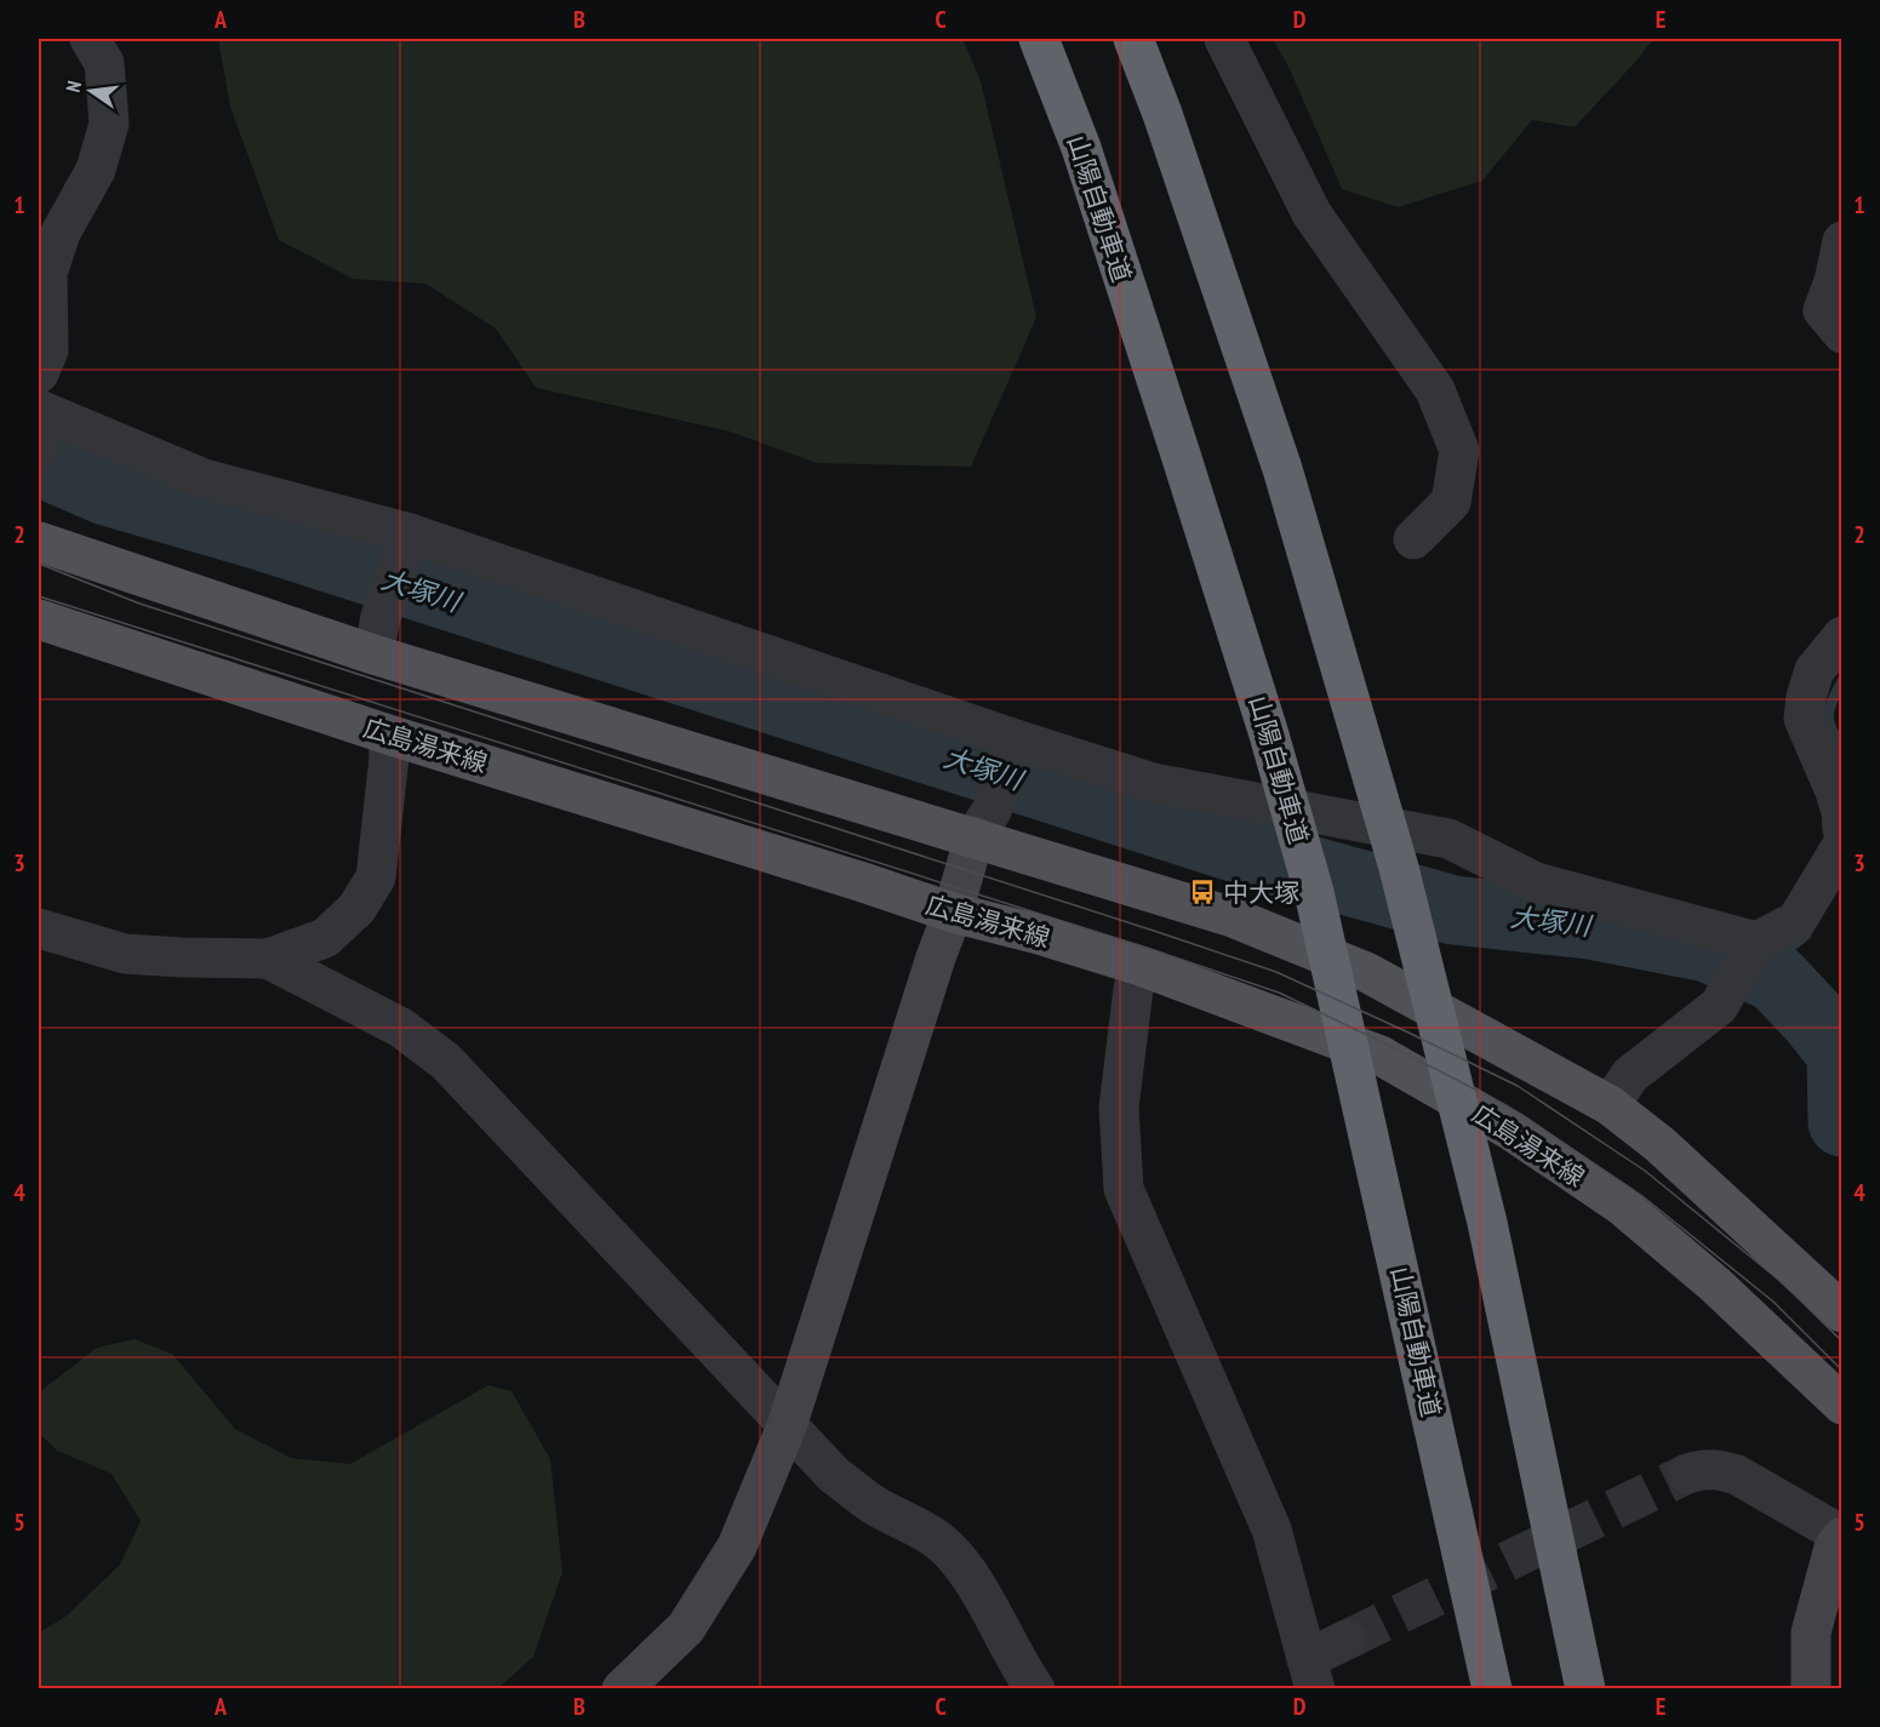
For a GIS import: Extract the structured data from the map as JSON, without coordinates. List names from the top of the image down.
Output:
{
  "streets": {
    "highway": ["山陽自動車道"],
    "main road": ["広島湯来線"]
  },
  "water": ["大塚川"],
  "places": {
    "bus stop": ["中大塚"]
  },
  "north": "left",
  "grid": {
    "columns": [
      "A",
      "B",
      "C",
      "D",
      "E"
    ],
    "rows": [
      "1",
      "2",
      "3",
      "4",
      "5"
    ]
  }
}
